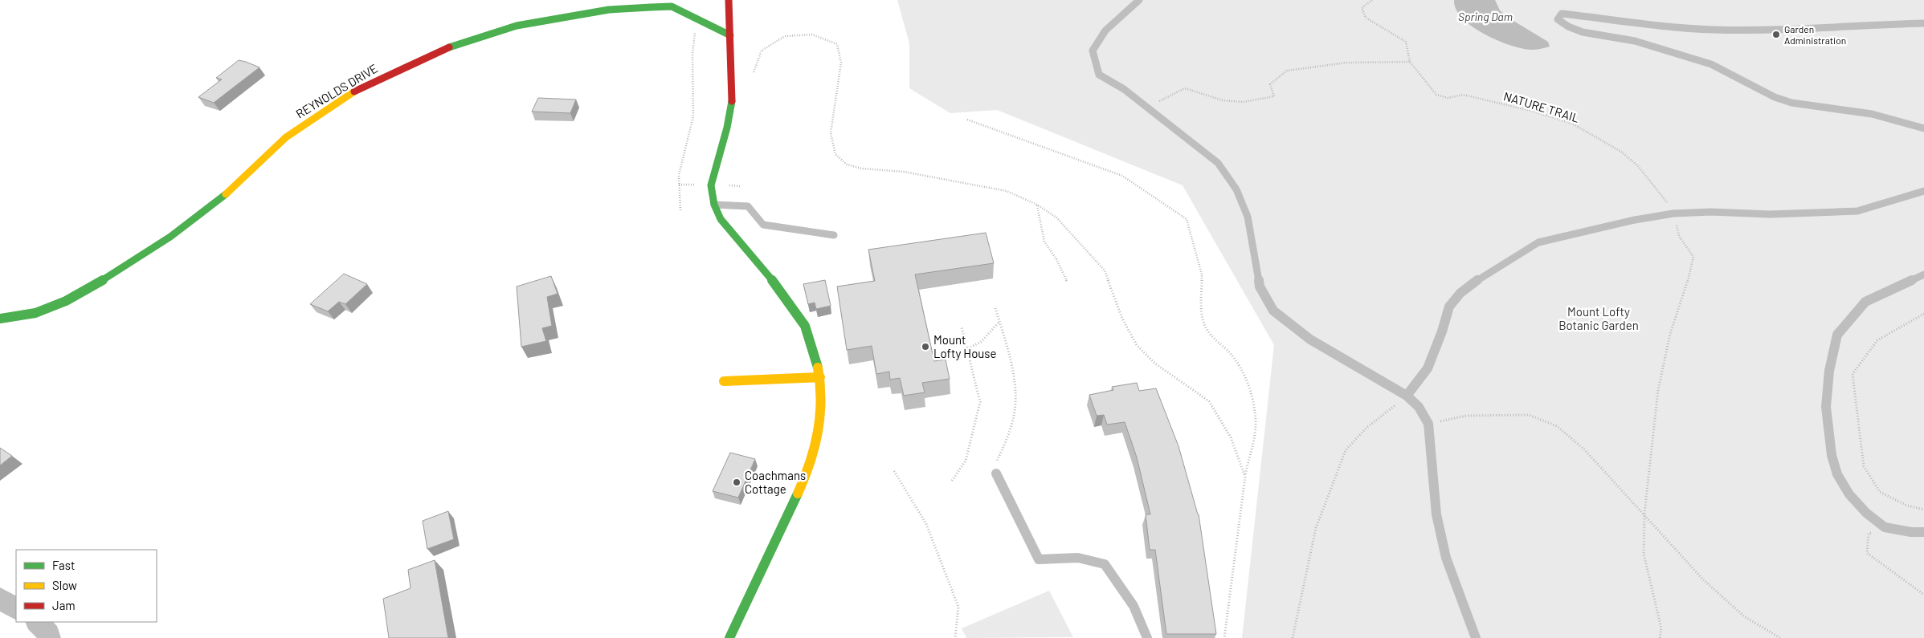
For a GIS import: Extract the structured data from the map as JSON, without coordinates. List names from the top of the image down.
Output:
{
  "streets": {
    "street": ["REYNOLDS DRIVE"],
    "path": ["NATURE TRAIL"]
  },
  "water": ["Spring Dam"],
  "parks": ["Mount Lofty Botanic Garden"],
  "places": ["Garden Administration", "Mount Lofty House", "Coachmans Cottage"],
  "legend": ["Fast", "Slow", "Jam"]
}
